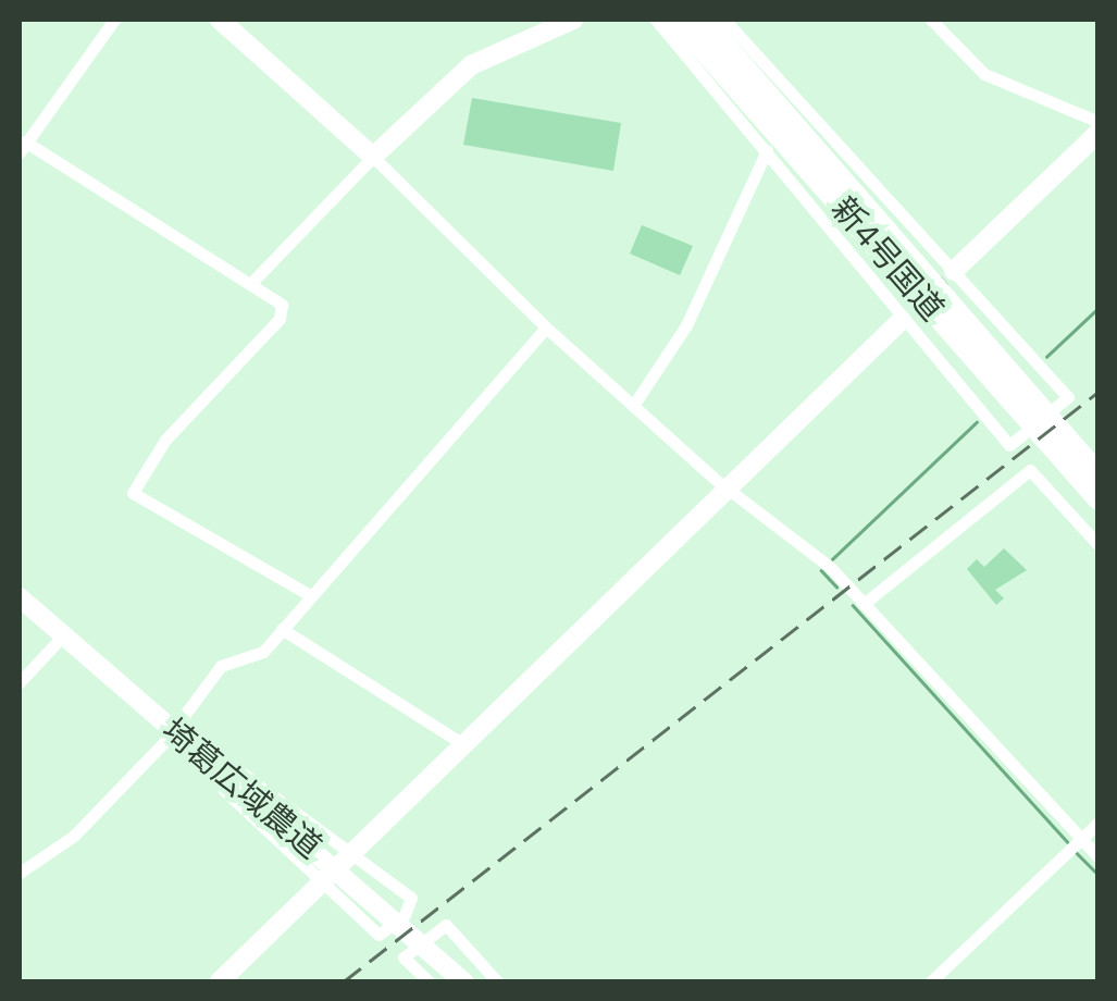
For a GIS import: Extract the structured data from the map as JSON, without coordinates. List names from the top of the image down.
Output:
{
  "streets": {
    "highway": ["新4号国道"],
    "street": ["埼葛広域農道"]
  }
}
